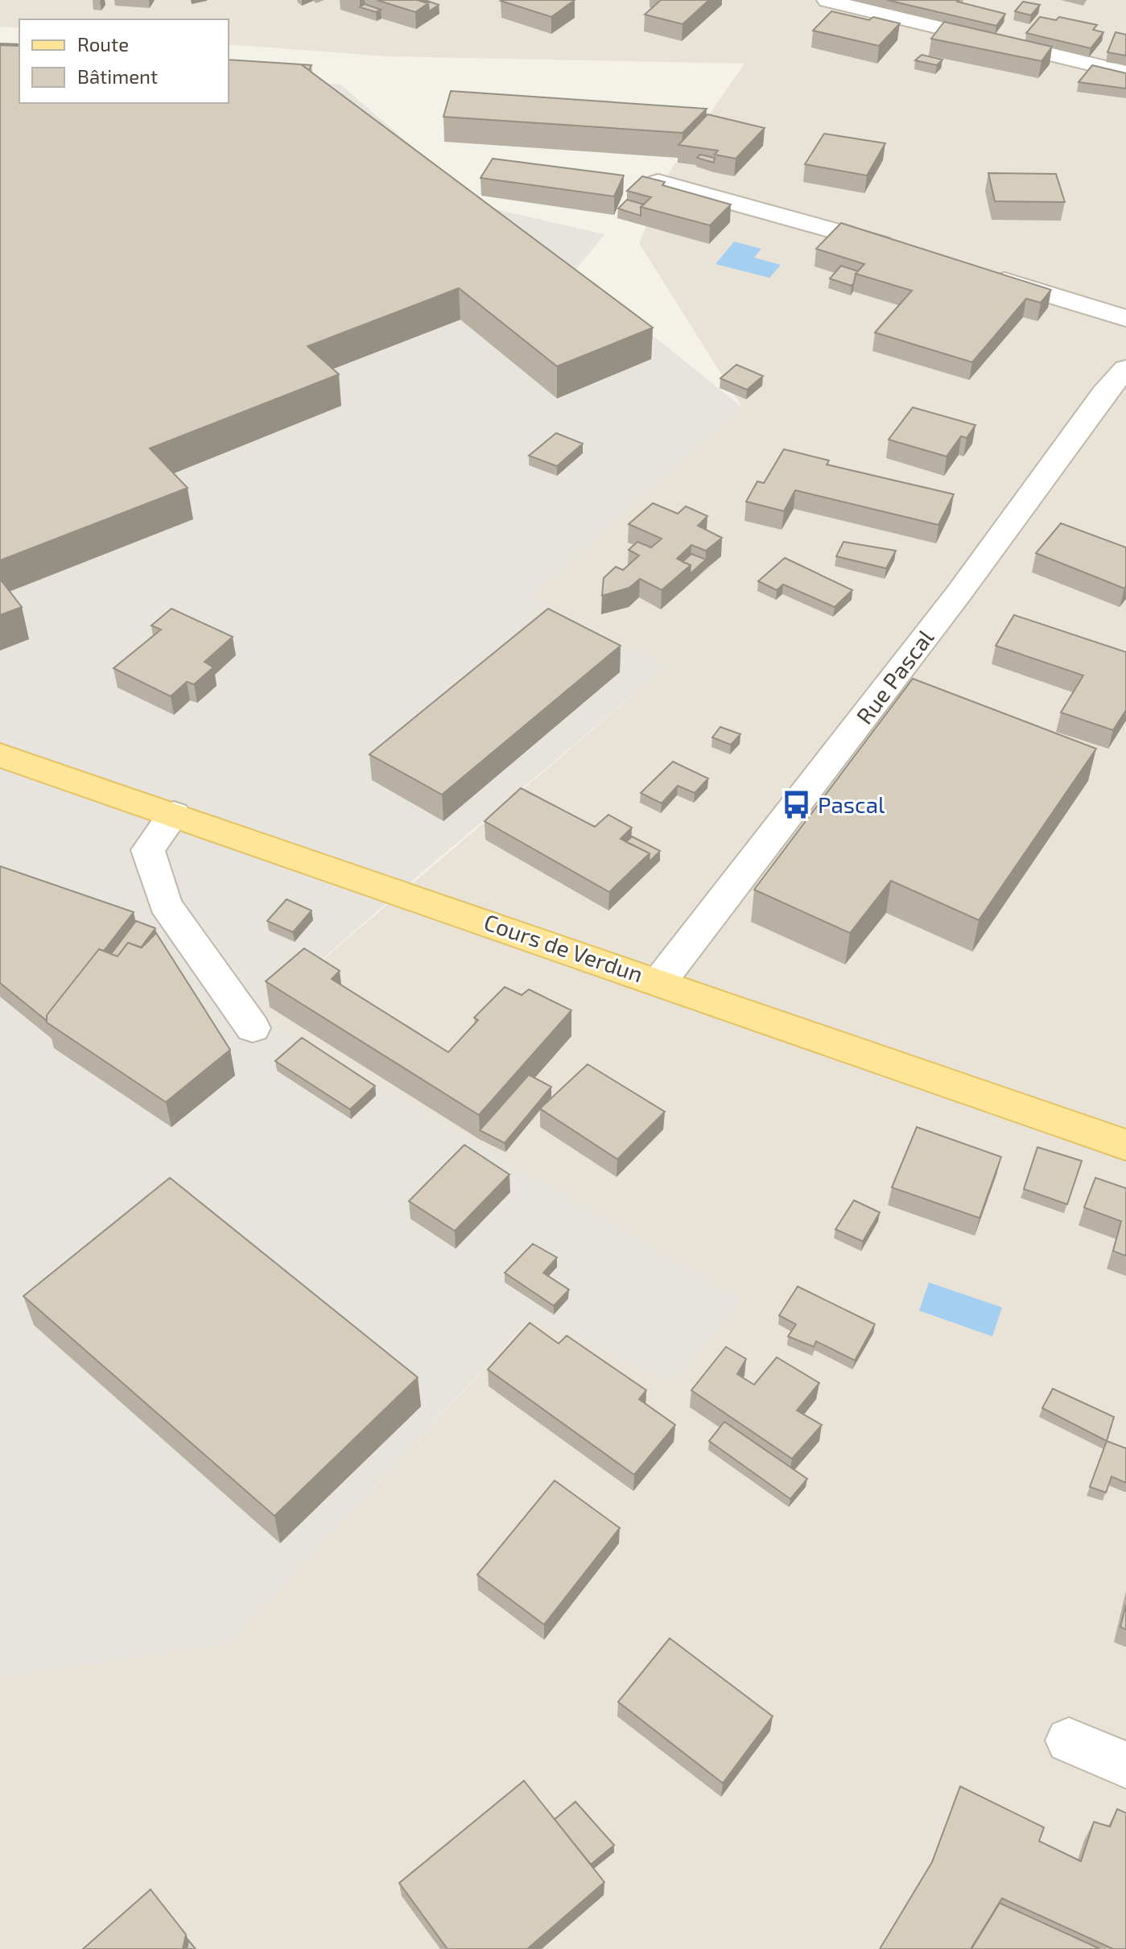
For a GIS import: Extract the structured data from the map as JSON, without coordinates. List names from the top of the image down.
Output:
{
  "streets": {
    "main road": ["Cours de Verdun"],
    "street": ["Rue Pascal"]
  },
  "crossings": [
    ["Rue Pascal", "Cours de Verdun"]
  ],
  "places": {
    "bus stop": ["Pascal"]
  },
  "legend": ["Route", "Bâtiment"]
}
